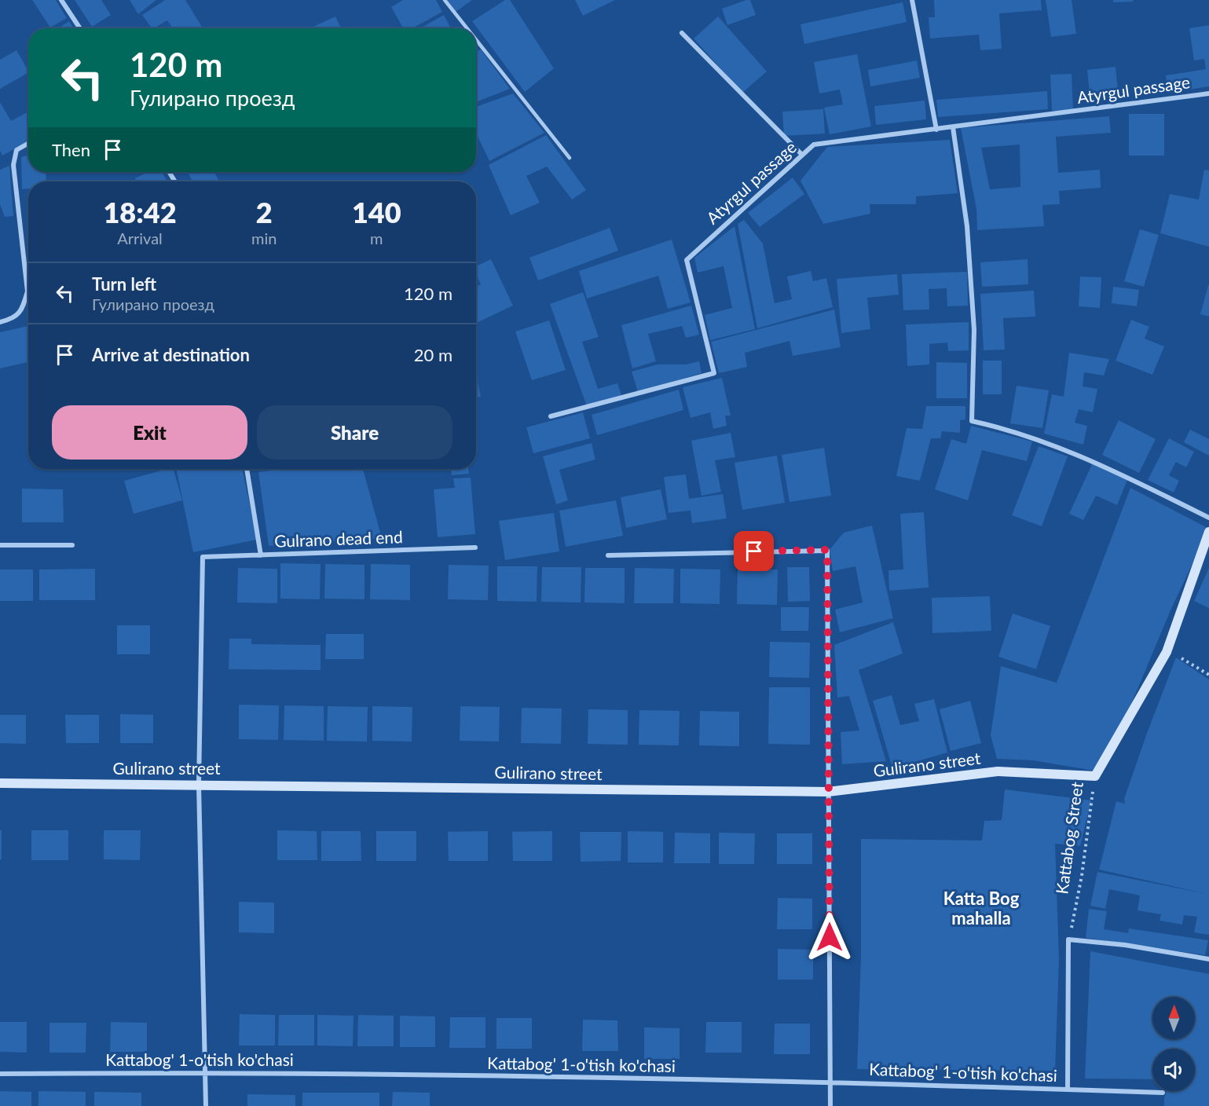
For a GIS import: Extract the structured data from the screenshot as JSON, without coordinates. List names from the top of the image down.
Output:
{
  "streets": {
    "street": [
      "Atyrgul passage",
      "Gulrano dead end",
      "Gulirano street",
      "Kattabog Street",
      "Kattabog' 1-o'tish ko'chasi"
    ]
  },
  "crossings": [
    ["Gulrano dead end", "Gulirano street"],
    ["Gulirano street", "Kattabog Street"]
  ],
  "districts": ["Katta Bog mahalla"],
  "north": "top",
  "page": {
    "turn": ["120 m", "Гулирано проезд"],
    "then": "Then",
    "eta": [
      "18:42",
      "Arrival",
      "2",
      "min",
      "140",
      "m"
    ],
    "list": [
      {
        "name": "Turn left",
        "note": "Гулирано проезд",
        "value": "120 m"
      },
      {
        "name": "Arrive at destination",
        "value": "20 m"
      }
    ],
    "buttons": ["Exit", "Share"]
  }
}
